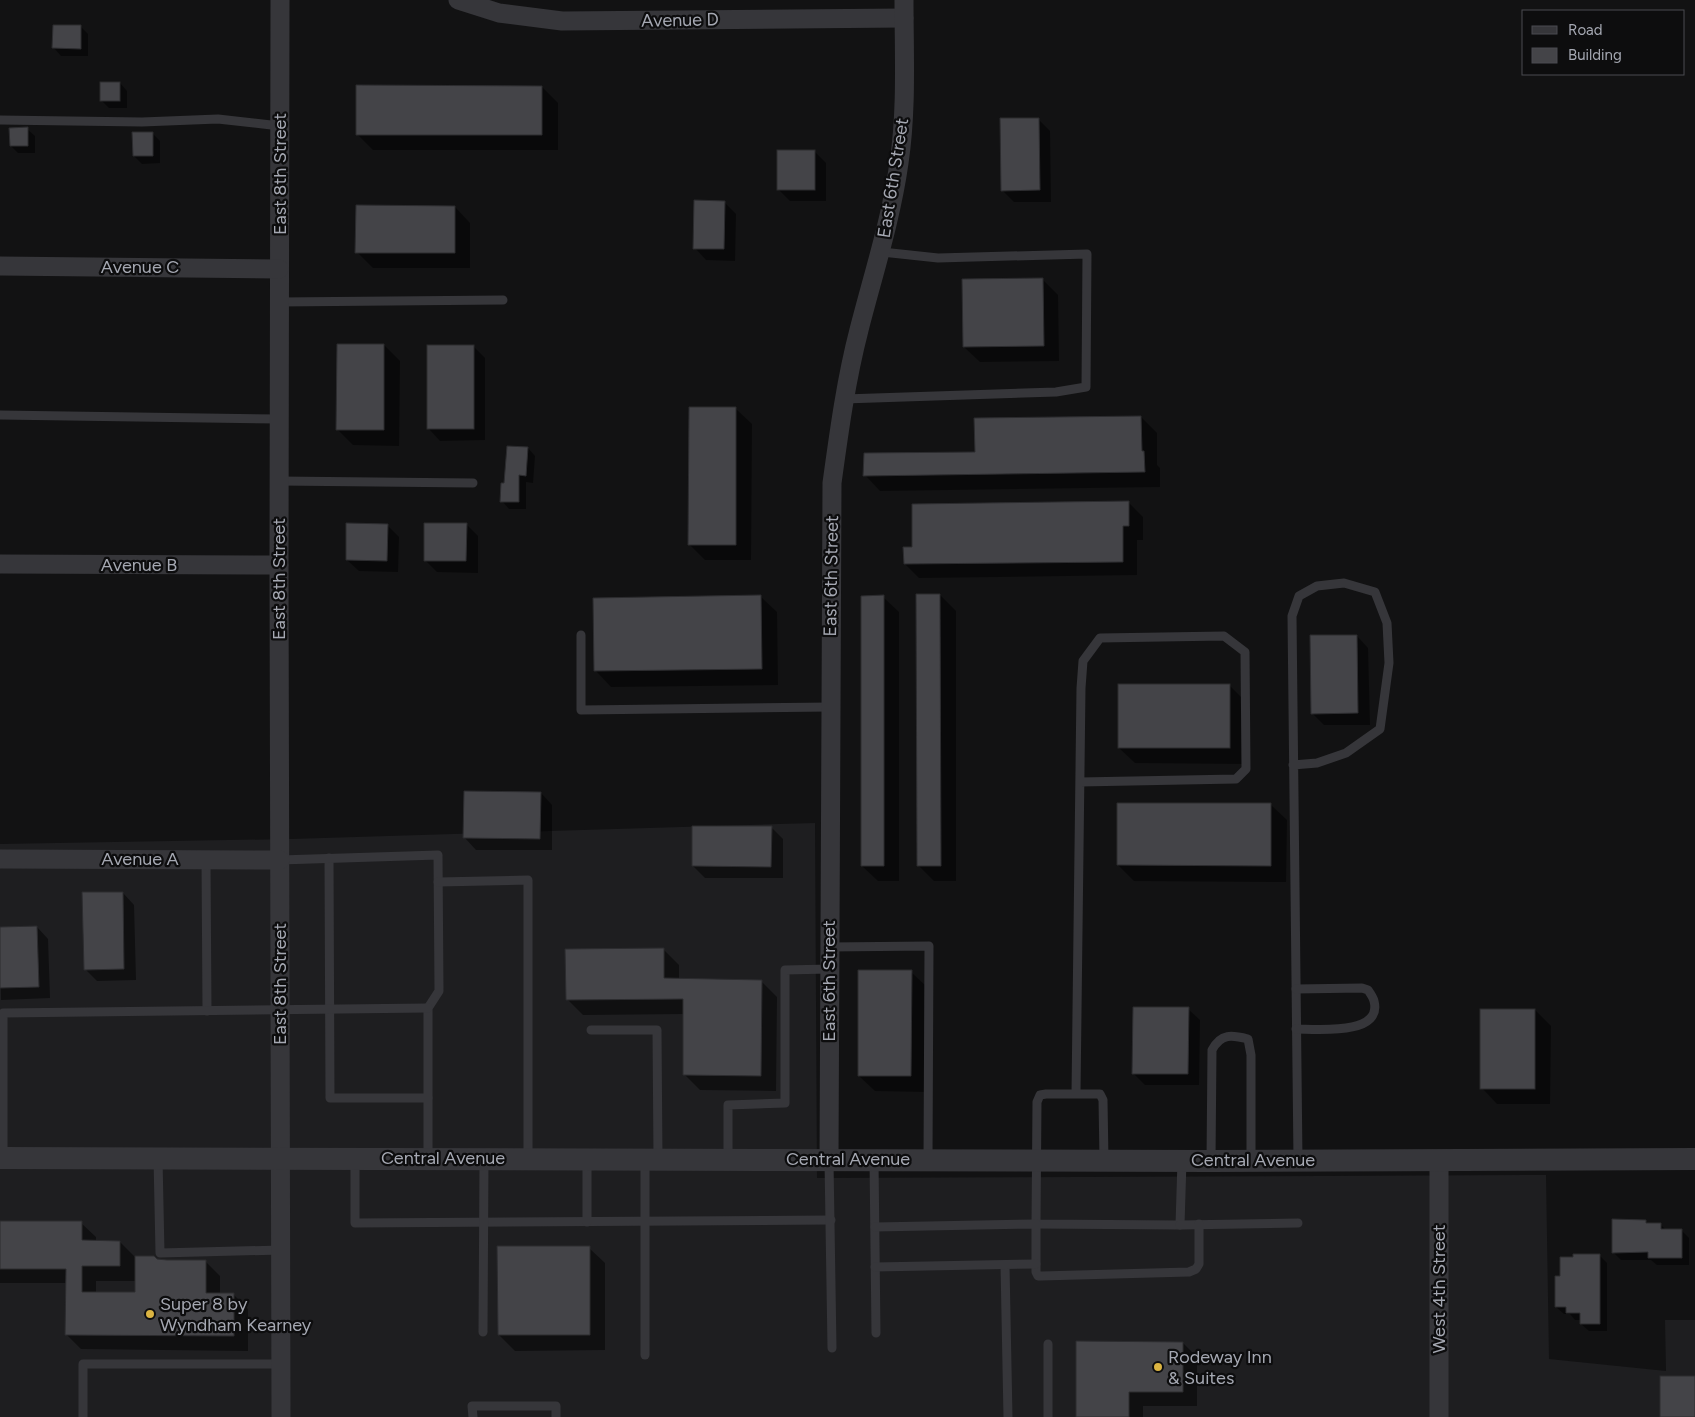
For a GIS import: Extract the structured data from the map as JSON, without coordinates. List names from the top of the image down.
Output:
{
  "streets": {
    "street": [
      "Avenue D",
      "East 8th Street",
      "East 6th Street",
      "Avenue C",
      "Avenue B",
      "Avenue A",
      "Central Avenue",
      "West 4th Street"
    ]
  },
  "crossings": [
    ["Avenue D", "East 6th Street"],
    ["East 8th Street", "Avenue C"],
    ["East 8th Street", "Avenue B"],
    ["East 8th Street", "Avenue A"],
    ["East 8th Street", "Central Avenue"],
    ["East 6th Street", "Central Avenue"],
    ["Central Avenue", "West 4th Street"]
  ],
  "places": ["Super 8 by Wyndham Kearney", "Rodeway Inn & Suites"],
  "legend": ["Road", "Building"]
}
